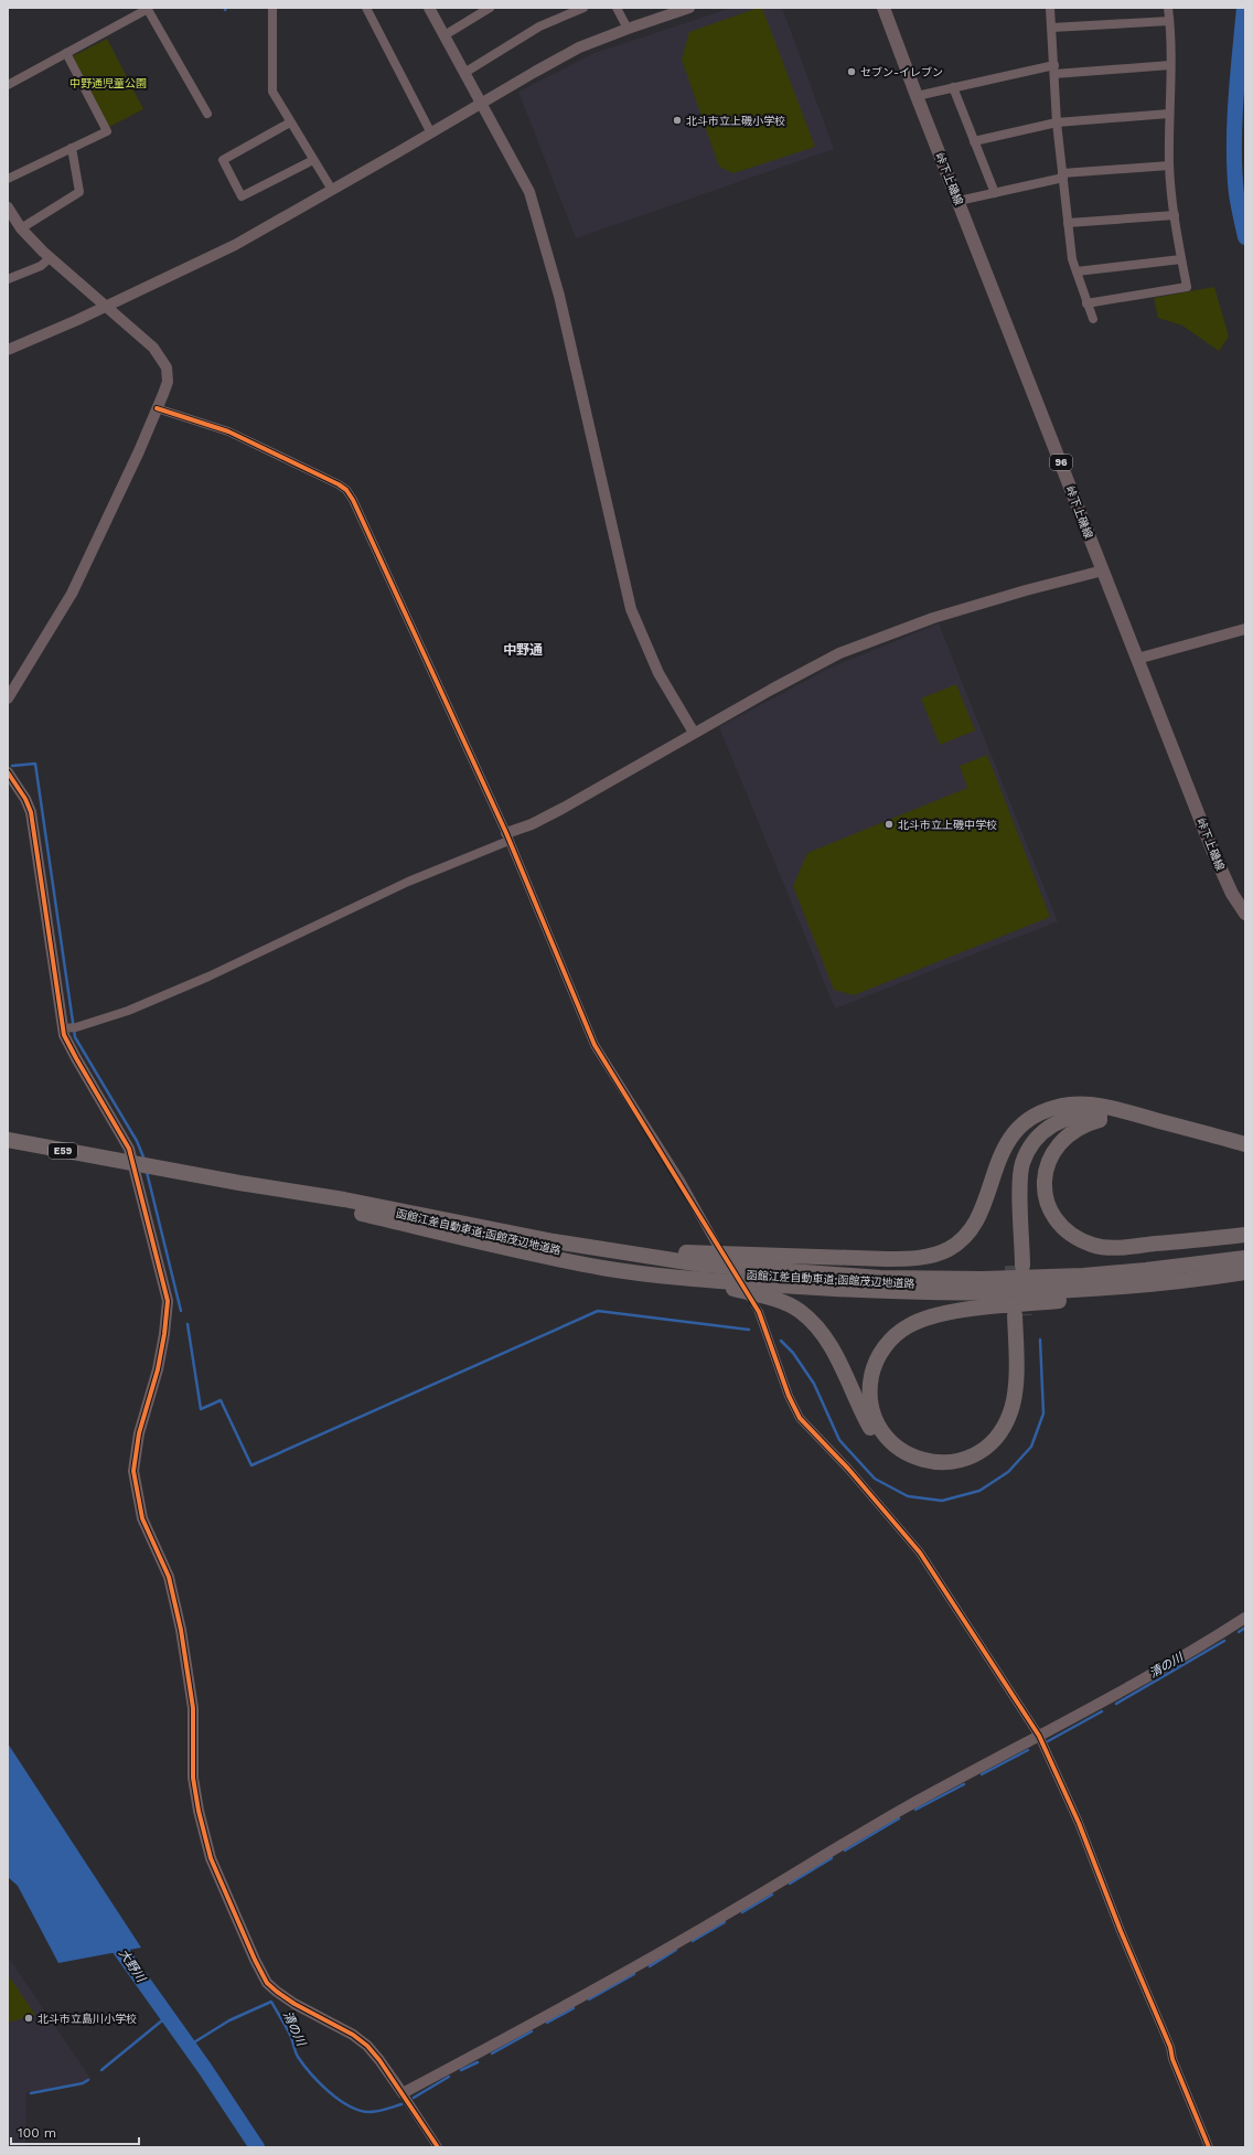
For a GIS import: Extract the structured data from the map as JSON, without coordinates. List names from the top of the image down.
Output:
{
  "streets": {
    "highway": ["E59", "函館江差自動車道;函館茂辺地道路"],
    "main road": ["峠下上磯線", "96"]
  },
  "districts": ["中野通"],
  "water": ["清の川", "大野川"],
  "parks": ["中野通児童公園"],
  "places": [
    "セブン-イレブン",
    "北斗市立上磯小学校",
    "北斗市立上磯中学校",
    "北斗市立島川小学校"
  ],
  "scale_bar": "100 m"
}
